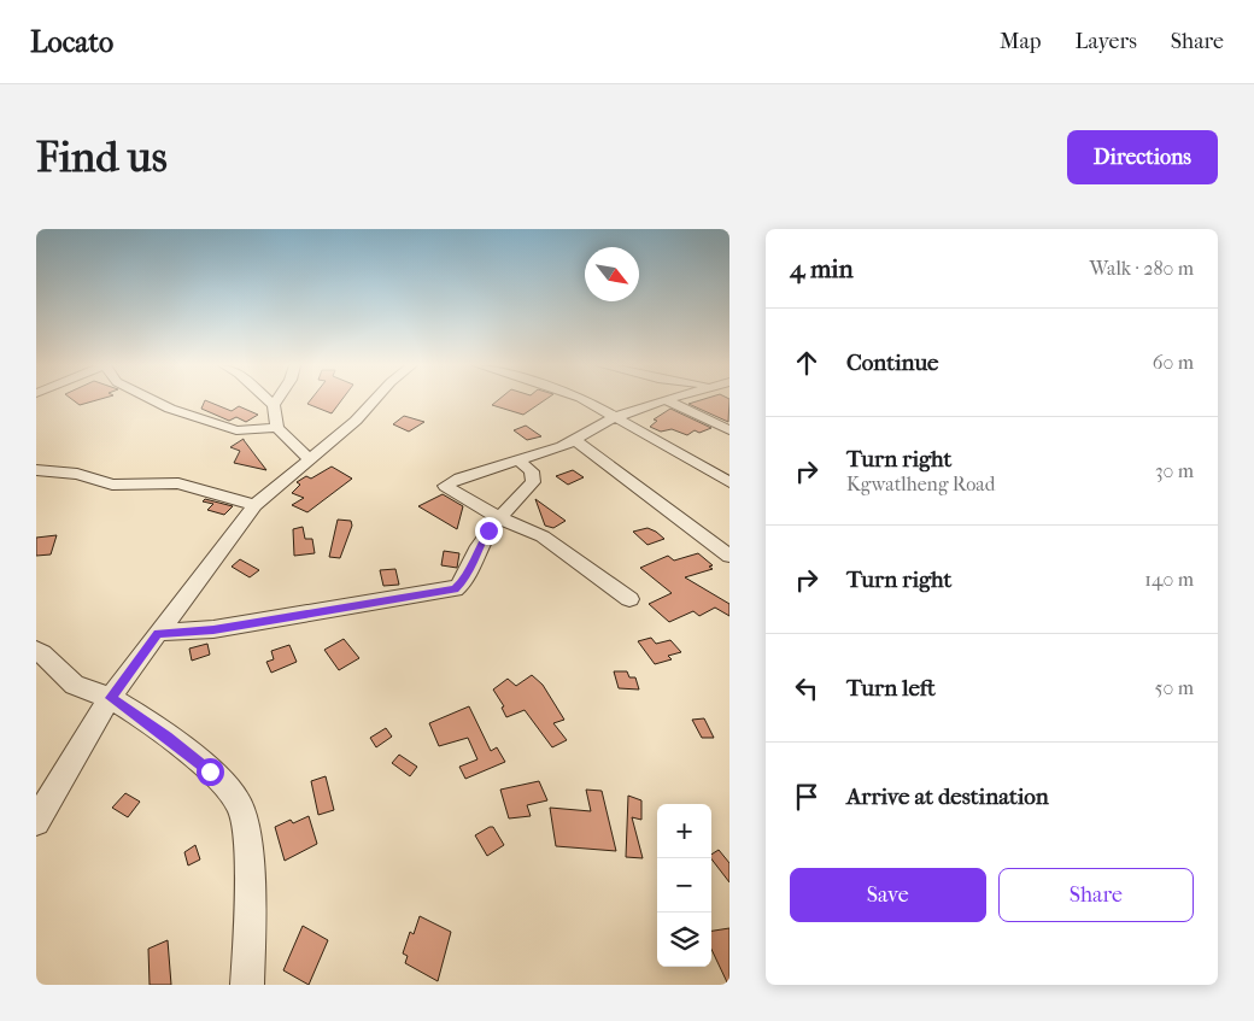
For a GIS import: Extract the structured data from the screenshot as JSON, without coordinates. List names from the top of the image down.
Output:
{
  "north": "bottom right",
  "page": {
    "header": "Locato",
    "nav": ["Map", "Layers", "Share"],
    "buttons": [
      "Directions",
      ["Save", "Share"]
    ],
    "title": "Find us",
    "heading": ["4 min", "Walk · 280 m"],
    "list": [
      ["Continue", "60 m"],
      ["Turn right", "Kgwatlheng Road", "30 m"],
      ["Turn right", "140 m"],
      ["Turn left", "50 m"],
      "Arrive at destination"
    ],
    "map_buttons": ["+", "−"]
  }
}
